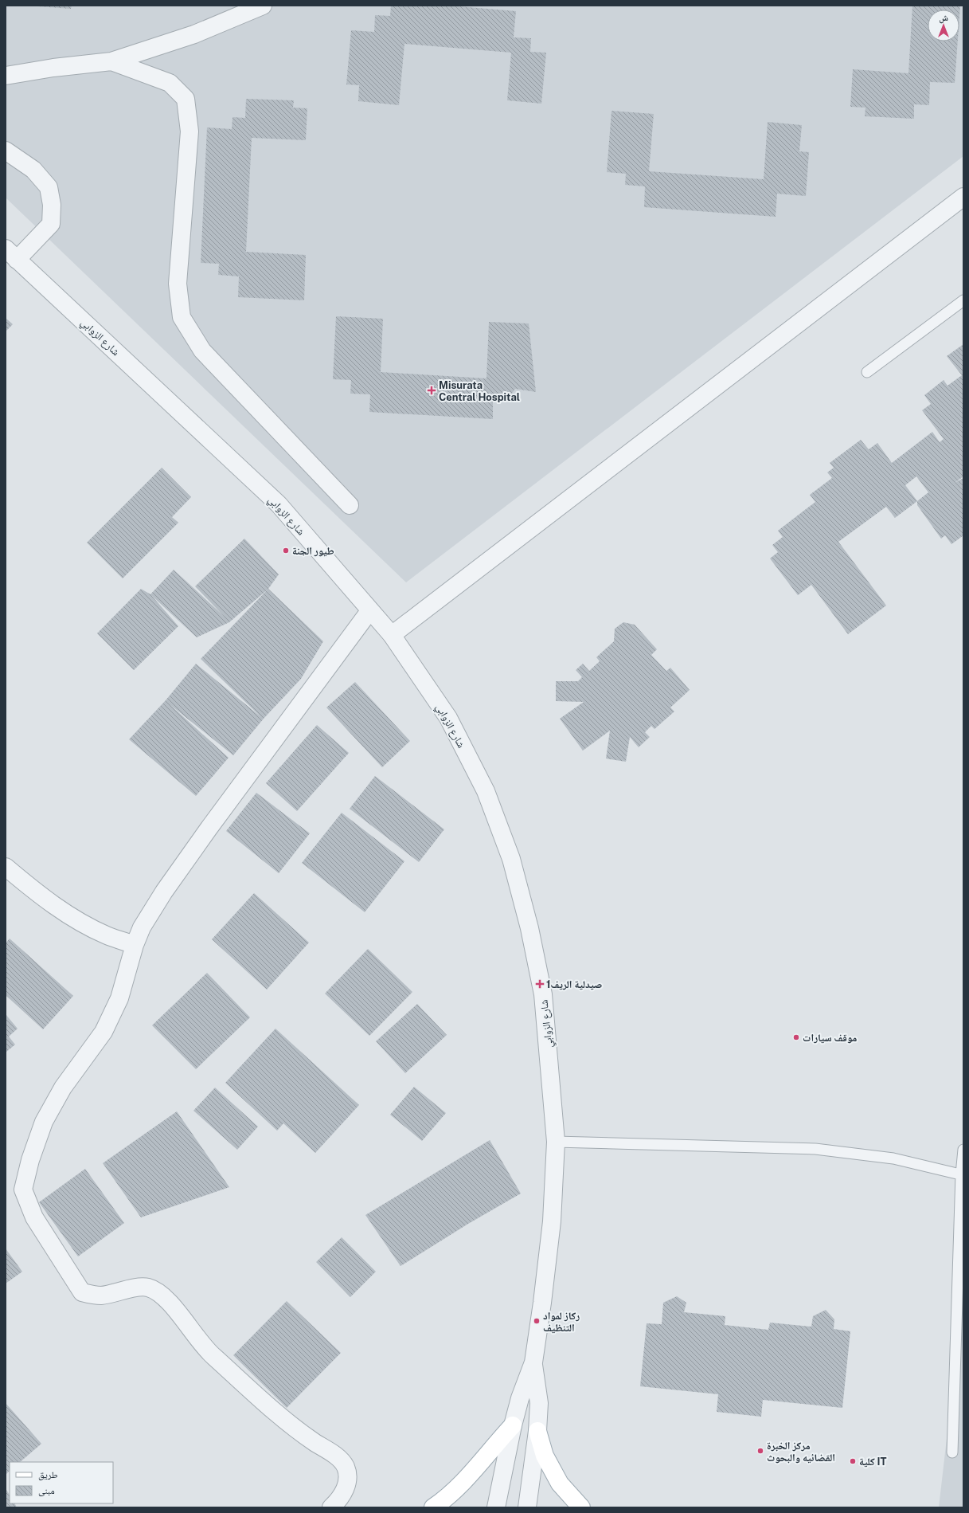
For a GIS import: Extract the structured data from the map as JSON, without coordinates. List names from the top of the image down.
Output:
{
  "streets": {
    "street": ["شارع الزوابي"]
  },
  "places": {
    "health": ["Misurata Central Hospital", "صيدلية الريف1"],
    "other": [
      "طيور الجنة",
      "موقف سيارات",
      "ركاز لمواد التنظيف",
      "مركز الخبرة القضائيه والبحوث",
      "كلية IT"
    ]
  },
  "legend": ["طريق", "مبنى"],
  "north": "top"
}
